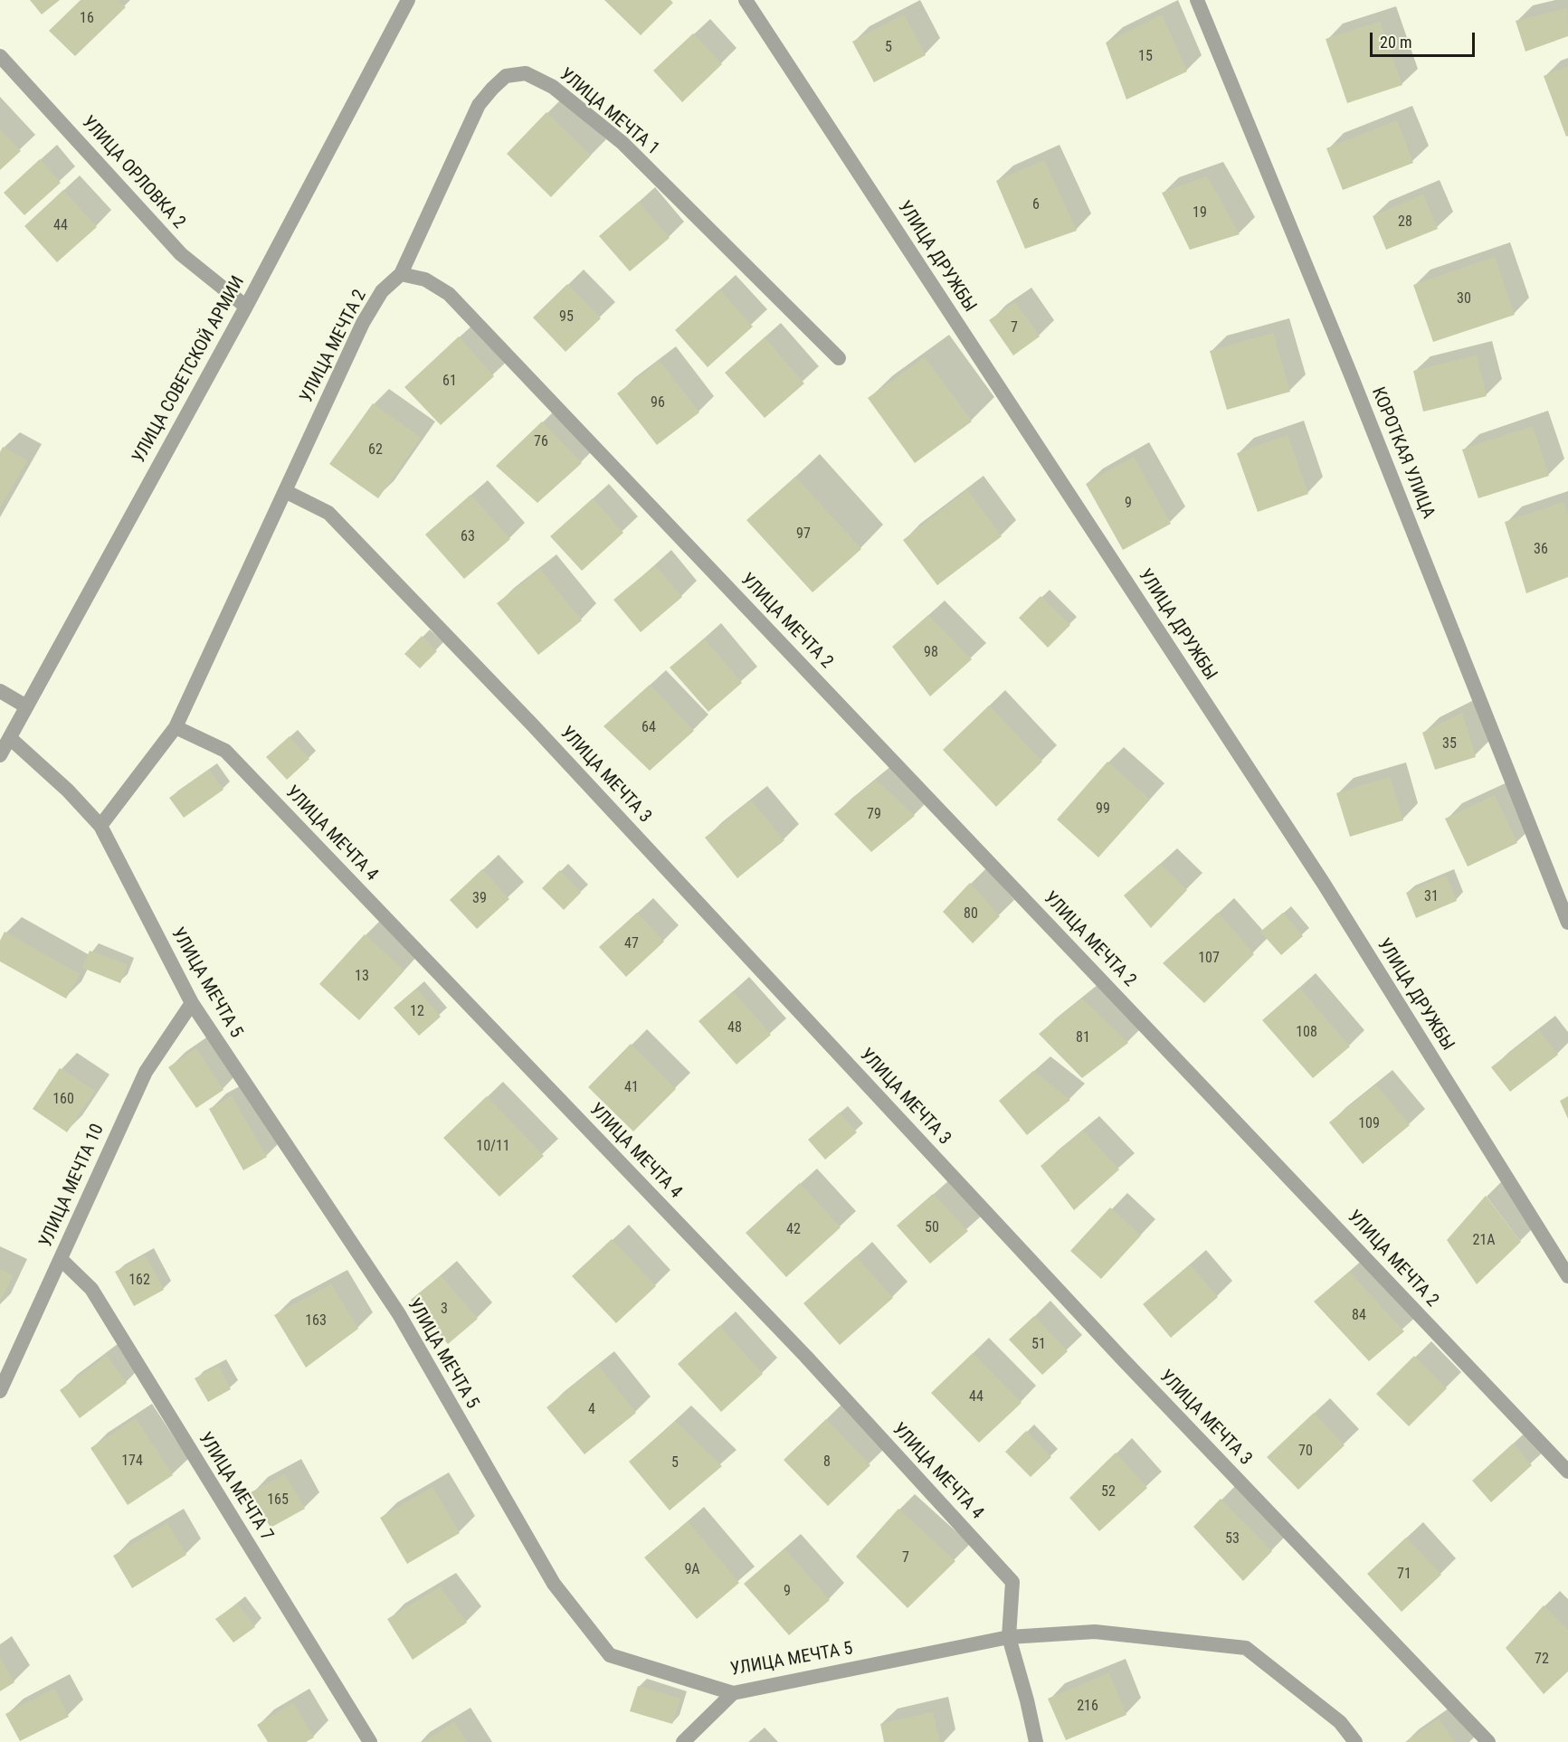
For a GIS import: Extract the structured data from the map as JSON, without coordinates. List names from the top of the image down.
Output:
{
  "streets": {
    "street": [
      "УЛИЦА МЕЧТА 1",
      "УЛИЦА ОРЛОВКА 2",
      "УЛИЦА ДРУЖБЫ",
      "УЛИЦА МЕЧТА 2",
      "УЛИЦА СОВЕТСКОЙ АРМИИ",
      "КОРОТКАЯ УЛИЦА",
      "УЛИЦА МЕЧТА 3",
      "УЛИЦА МЕЧТА 4",
      "УЛИЦА МЕЧТА 5",
      "УЛИЦА МЕЧТА 10",
      "УЛИЦА МЕЧТА 7"
    ]
  },
  "crossings": [
    ["УЛИЦА МЕЧТА 1", "УЛИЦА МЕЧТА 2"],
    ["УЛИЦА ОРЛОВКА 2", "УЛИЦА СОВЕТСКОЙ АРМИИ"],
    ["УЛИЦА МЕЧТА 2", "УЛИЦА МЕЧТА 3"],
    ["УЛИЦА МЕЧТА 2", "УЛИЦА МЕЧТА 4"],
    ["УЛИЦА МЕЧТА 2", "УЛИЦА МЕЧТА 5"],
    ["УЛИЦА СОВЕТСКОЙ АРМИИ", "УЛИЦА МЕЧТА 5"],
    ["УЛИЦА МЕЧТА 4", "УЛИЦА МЕЧТА 5"],
    ["УЛИЦА МЕЧТА 5", "УЛИЦА МЕЧТА 10"],
    ["УЛИЦА МЕЧТА 10", "УЛИЦА МЕЧТА 7"]
  ],
  "house_numbers": [
    "16",
    "5",
    "15",
    "6",
    "19",
    "28",
    "44",
    "30",
    "95",
    "7",
    "61",
    "96",
    "76",
    "62",
    "9",
    "97",
    "63",
    "36",
    "98",
    "64",
    "35",
    "99",
    "79",
    "31",
    "39",
    "80",
    "47",
    "107",
    "13",
    "12",
    "48",
    "108",
    "81",
    "41",
    "160",
    "109",
    "10/11",
    "50",
    "42",
    "21А",
    "162",
    "3",
    "84",
    "163",
    "51",
    "44",
    "4",
    "70",
    "174",
    "8",
    "5",
    "52",
    "165",
    "53",
    "7",
    "9А",
    "71",
    "9",
    "72",
    "216"
  ],
  "scale_bar": "20 m"
}
